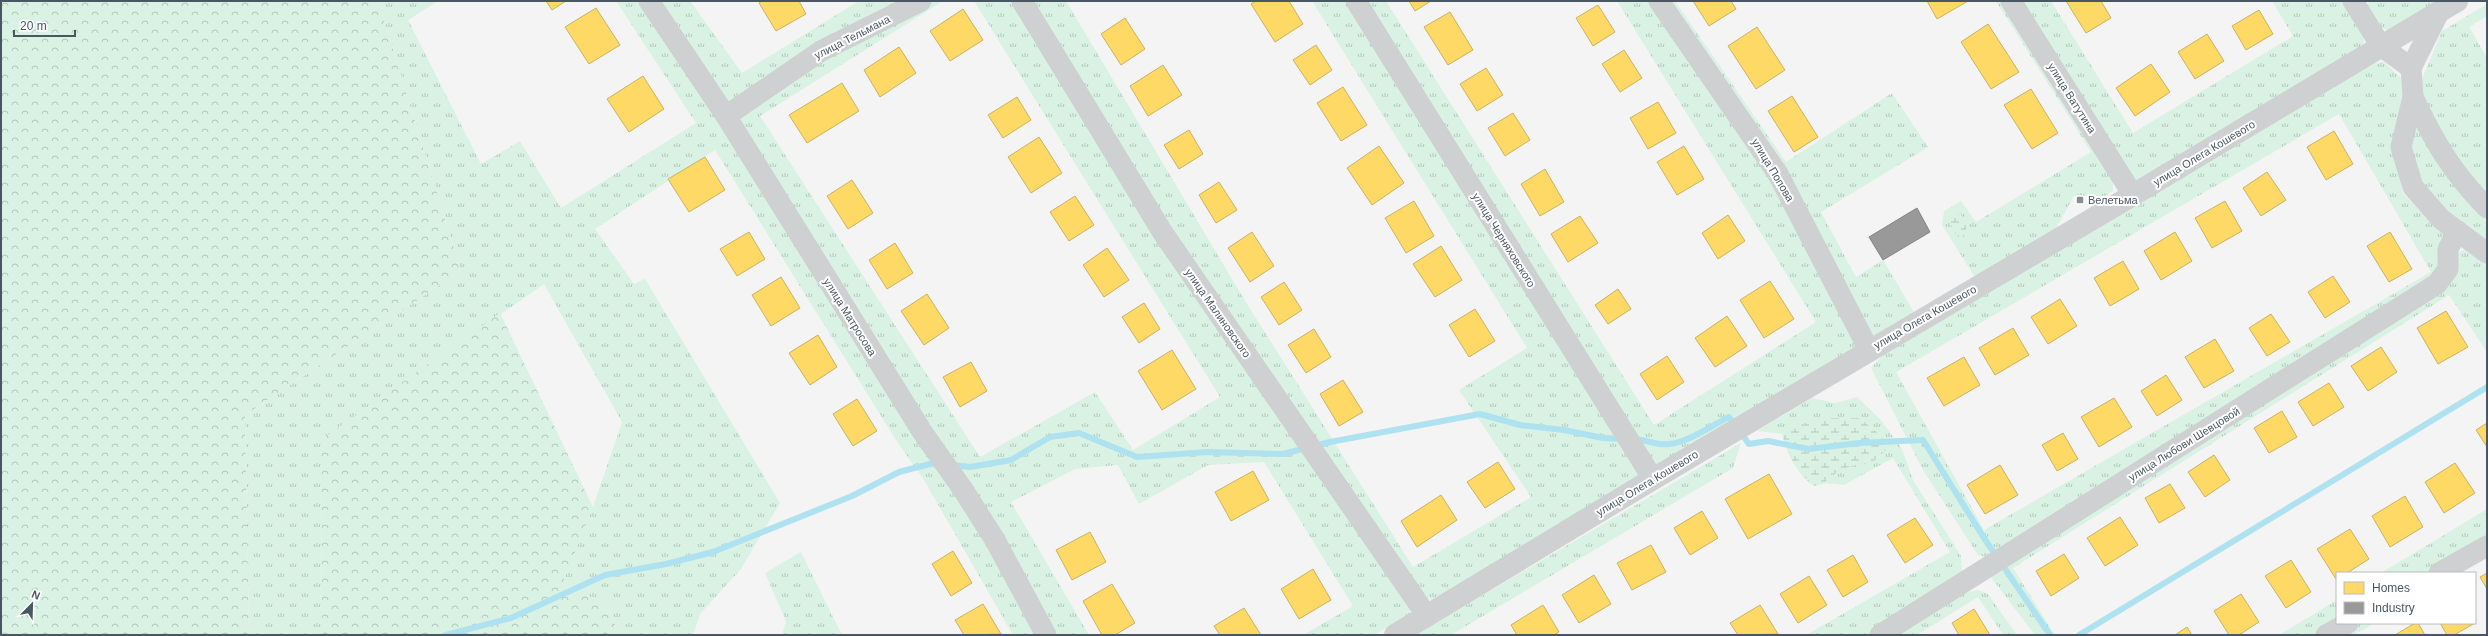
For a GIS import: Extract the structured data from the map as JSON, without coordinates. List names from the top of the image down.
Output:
{
  "streets": {
    "street": [
      "улица Тельмана",
      "улица Ватутина",
      "улица Олега Кошевого",
      "улица Попова",
      "улица Черняховского",
      "улица Малиновского",
      "улица Матросова",
      "улица Любови Шевцовой"
    ]
  },
  "crossings": [
    ["улица Тельмана", "улица Матросова"],
    ["улица Ватутина", "улица Олега Кошевого"],
    ["улица Олега Кошевого", "улица Попова"],
    ["улица Олега Кошевого", "улица Черняховского"],
    ["улица Олега Кошевого", "улица Малиновского"]
  ],
  "places": {
    "transit": ["Велетьма"]
  },
  "legend": ["Homes", "Industry"],
  "scale_bar": "20 m",
  "north": "top right"
}
